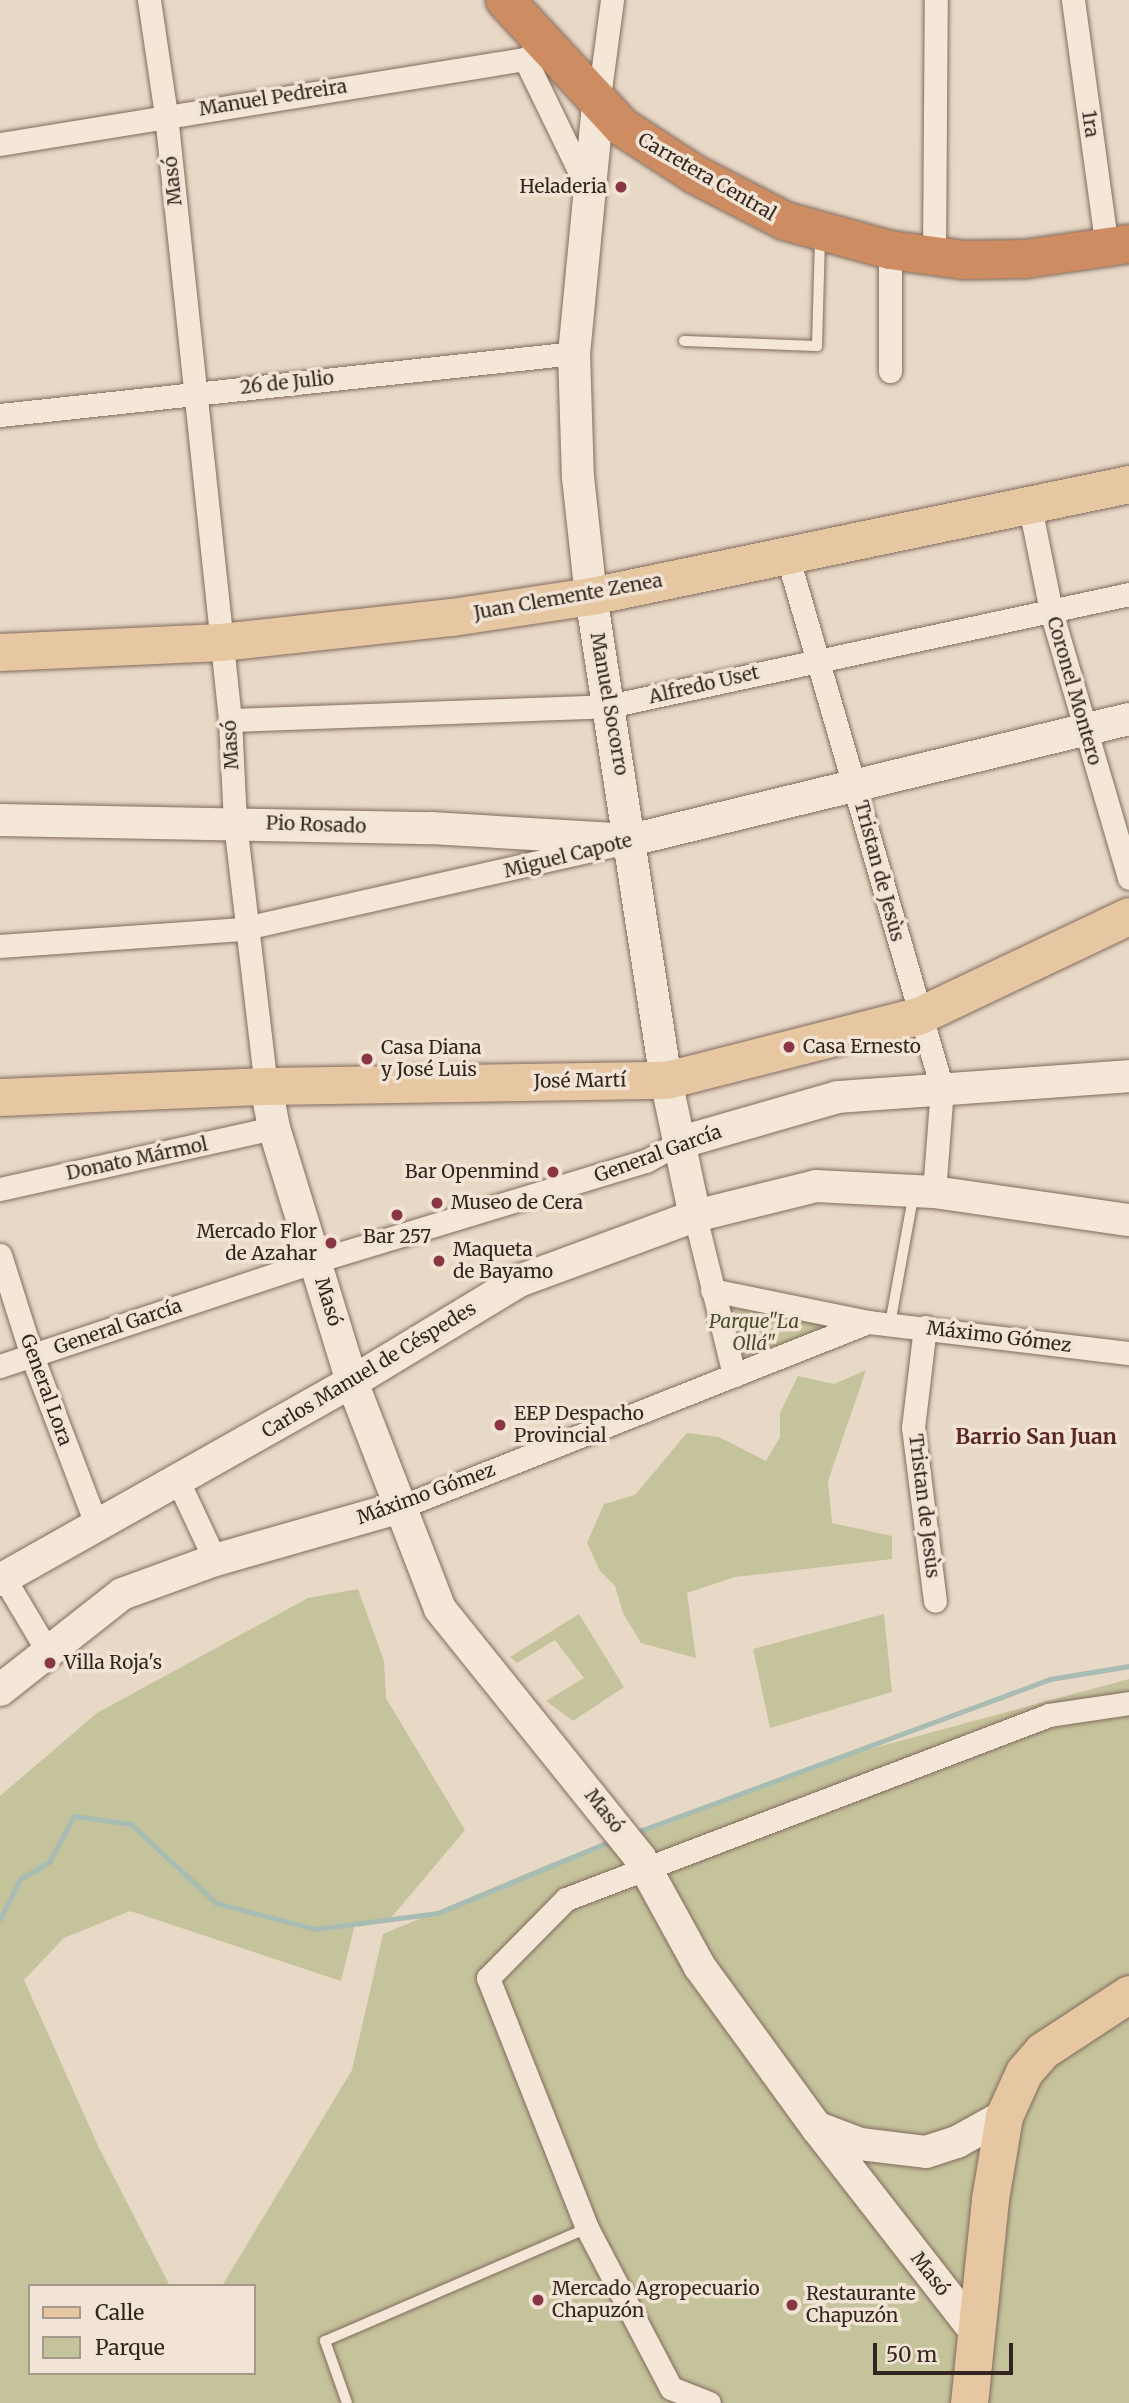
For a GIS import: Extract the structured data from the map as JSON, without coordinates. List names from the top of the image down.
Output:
{
  "streets": {
    "highway": ["Carretera Central"],
    "main road": ["Juan Clemente Zenea", "José Martí"],
    "street": [
      "Manuel Pedreira",
      "1ra",
      "Masó",
      "26 de Julio",
      "Alfredo Uset",
      "Coronel Montero",
      "Manuel Socorro",
      "Pio Rosado",
      "Miguel Capote",
      "Tristan de Jesùs",
      "General García",
      "Donato Mármol",
      "Máximo Gómez",
      "Carlos Manuel de Céspedes",
      "General Lora"
    ]
  },
  "crossings": [
    ["Manuel Pedreira", "Carretera Central"],
    ["Manuel Pedreira", "Masó"],
    ["1ra", "Carretera Central"],
    ["Carretera Central", "Manuel Socorro"],
    ["Masó", "26 de Julio"],
    ["Masó", "Juan Clemente Zenea"],
    ["Masó", "Alfredo Uset"],
    ["Masó", "Pio Rosado"],
    ["Masó", "Miguel Capote"],
    ["Masó", "José Martí"],
    ["Masó", "General García"],
    ["Masó", "Donato Mármol"],
    ["Masó", "Máximo Gómez"],
    ["Masó", "Carlos Manuel de Céspedes"],
    ["26 de Julio", "Manuel Socorro"],
    ["Juan Clemente Zenea", "Coronel Montero"],
    ["Juan Clemente Zenea", "Manuel Socorro"],
    ["Juan Clemente Zenea", "Tristan de Jesùs"],
    ["Alfredo Uset", "Coronel Montero"],
    ["Alfredo Uset", "Manuel Socorro"],
    ["Alfredo Uset", "Tristan de Jesùs"],
    ["Coronel Montero", "Miguel Capote"],
    ["Manuel Socorro", "Pio Rosado"],
    ["Manuel Socorro", "Miguel Capote"],
    ["Manuel Socorro", "José Martí"],
    ["Manuel Socorro", "General García"],
    ["Manuel Socorro", "Carlos Manuel de Céspedes"],
    ["Pio Rosado", "Miguel Capote"],
    ["Miguel Capote", "Tristan de Jesùs"],
    ["Tristan de Jesùs", "José Martí"],
    ["Tristan de Jesùs", "General García"],
    ["Tristan de Jesùs", "Máximo Gómez"],
    ["Tristan de Jesùs", "Carlos Manuel de Céspedes"],
    ["General García", "General Lora"],
    ["Carlos Manuel de Céspedes", "General Lora"]
  ],
  "districts": ["Barrio San Juan"],
  "parks": ["Parque\"La Ollá\""],
  "places": [
    "Heladeria",
    "Casa Ernesto",
    "Casa Diana y José Luis",
    "Bar Openmind",
    "Museo de Cera",
    "Bar 257",
    "Mercado Flor de Azahar",
    "Maqueta de Bayamo",
    "EEP Despacho Provincial",
    "Villa Roja's",
    "Mercado Agropecuario Chapuzón",
    "Restaurante Chapuzón"
  ],
  "legend": ["Calle", "Parque"],
  "scale_bar": "50 m"
}
